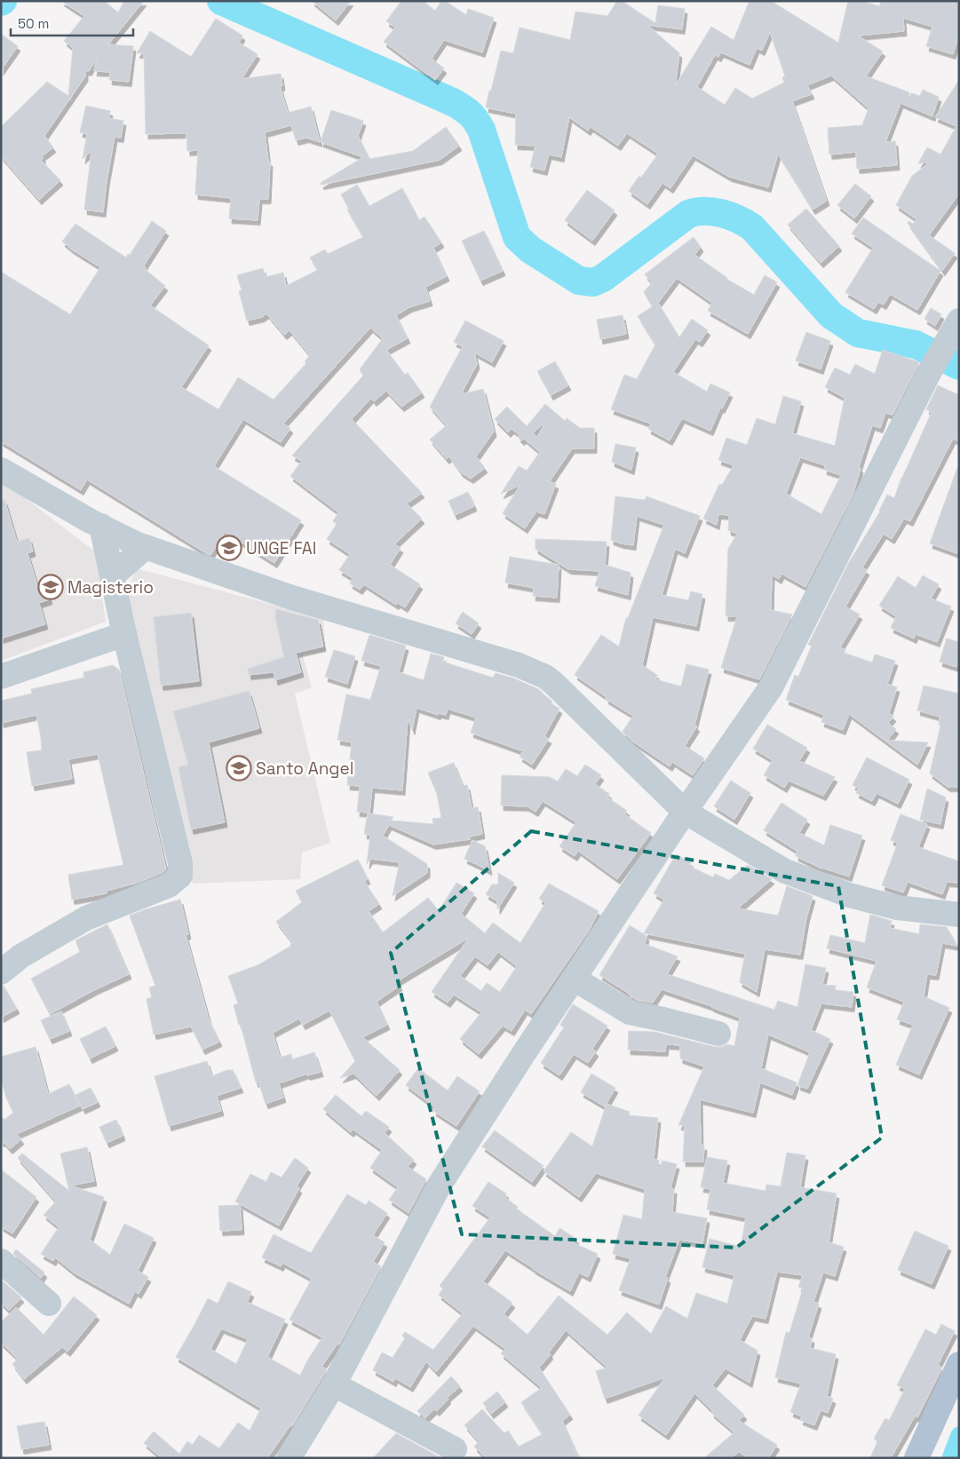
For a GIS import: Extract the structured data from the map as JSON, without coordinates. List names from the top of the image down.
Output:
{
  "places": {
    "school or university": ["UNGE FAI", "Magisterio", "Santo Angel"]
  },
  "scale_bar": "50 m"
}
